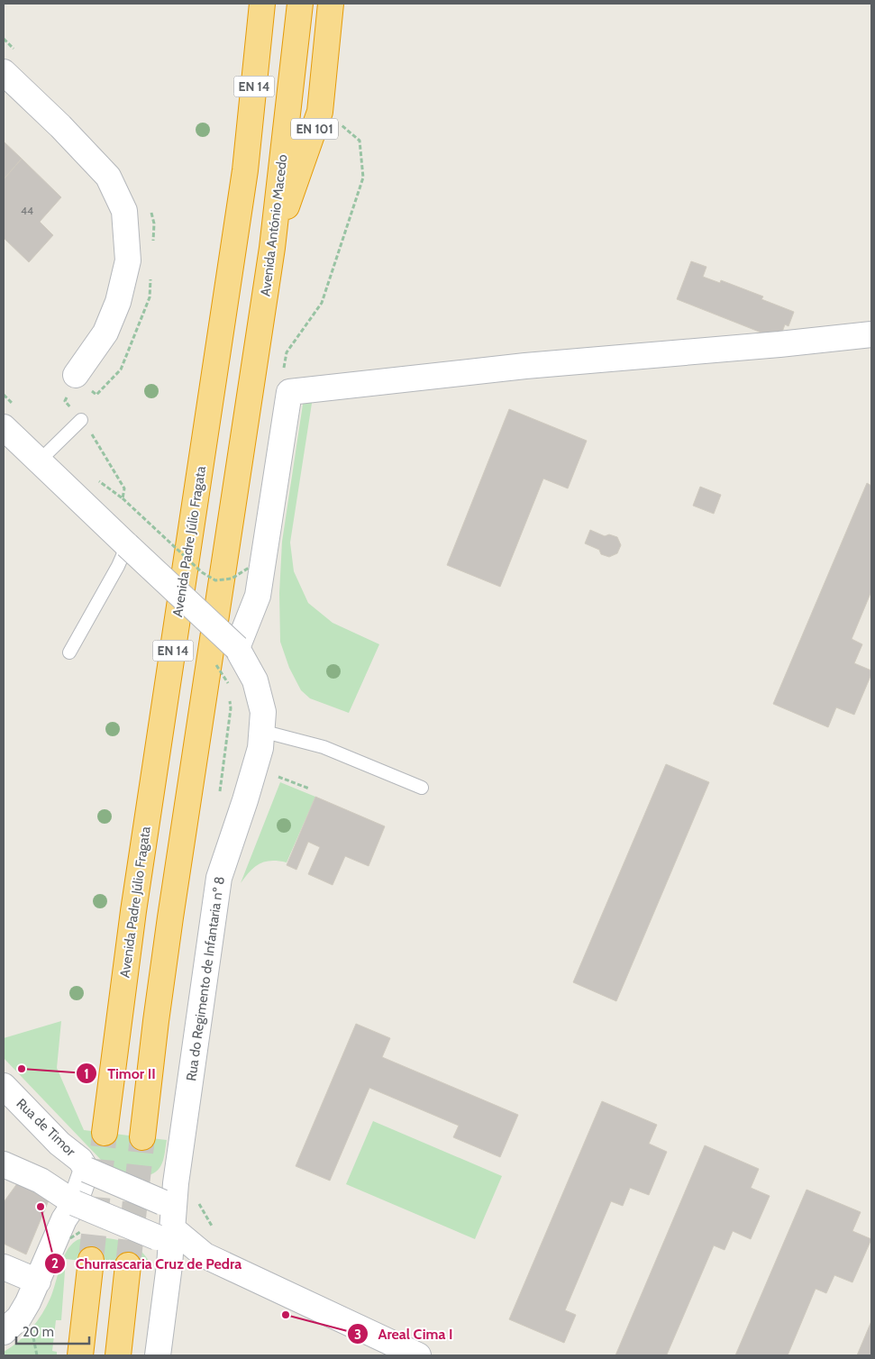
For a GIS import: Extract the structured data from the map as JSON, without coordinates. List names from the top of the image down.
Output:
{
  "streets": {
    "highway": [
      "EN 14",
      "EN 101",
      "Avenida António Macedo",
      "Avenida Padre Júlio Fragata"
    ],
    "street": ["Rua do Regimento de Infantaria nº 8", "Rua de Timor"]
  },
  "crossings": [
    ["EN 101", "Avenida António Macedo"],
    ["Avenida Padre Júlio Fragata", "Rua do Regimento de Infantaria nº 8"]
  ],
  "places": ["Timor II", "Churrascaria Cruz de Pedra", "Areal Cima I"],
  "house_numbers": ["44"],
  "scale_bar": "20 m"
}
